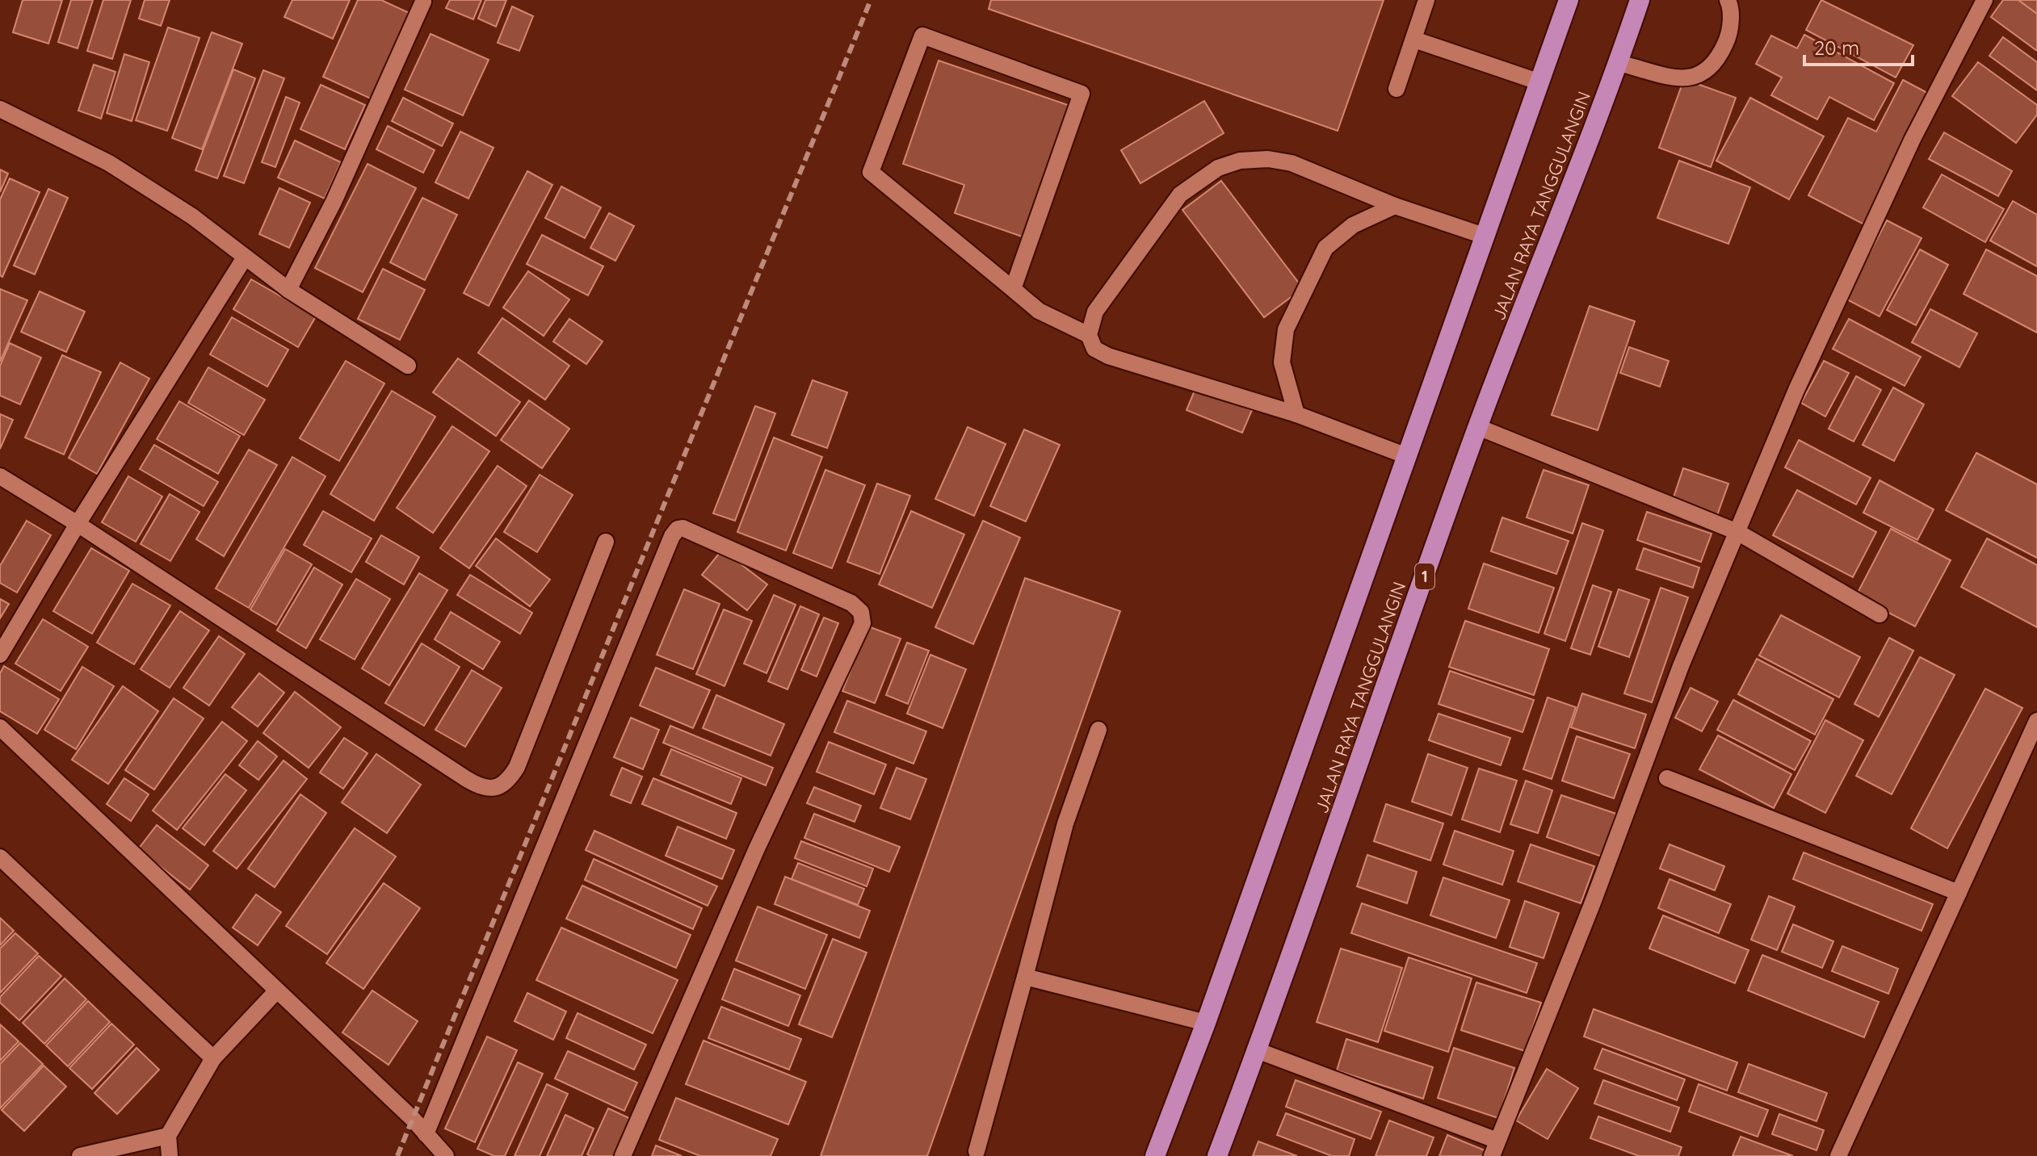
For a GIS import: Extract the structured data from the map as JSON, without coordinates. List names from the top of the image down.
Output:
{
  "streets": {
    "highway": ["JALAN RAYA TANGGULANGIN", "1"]
  },
  "scale_bar": "20 m"
}
